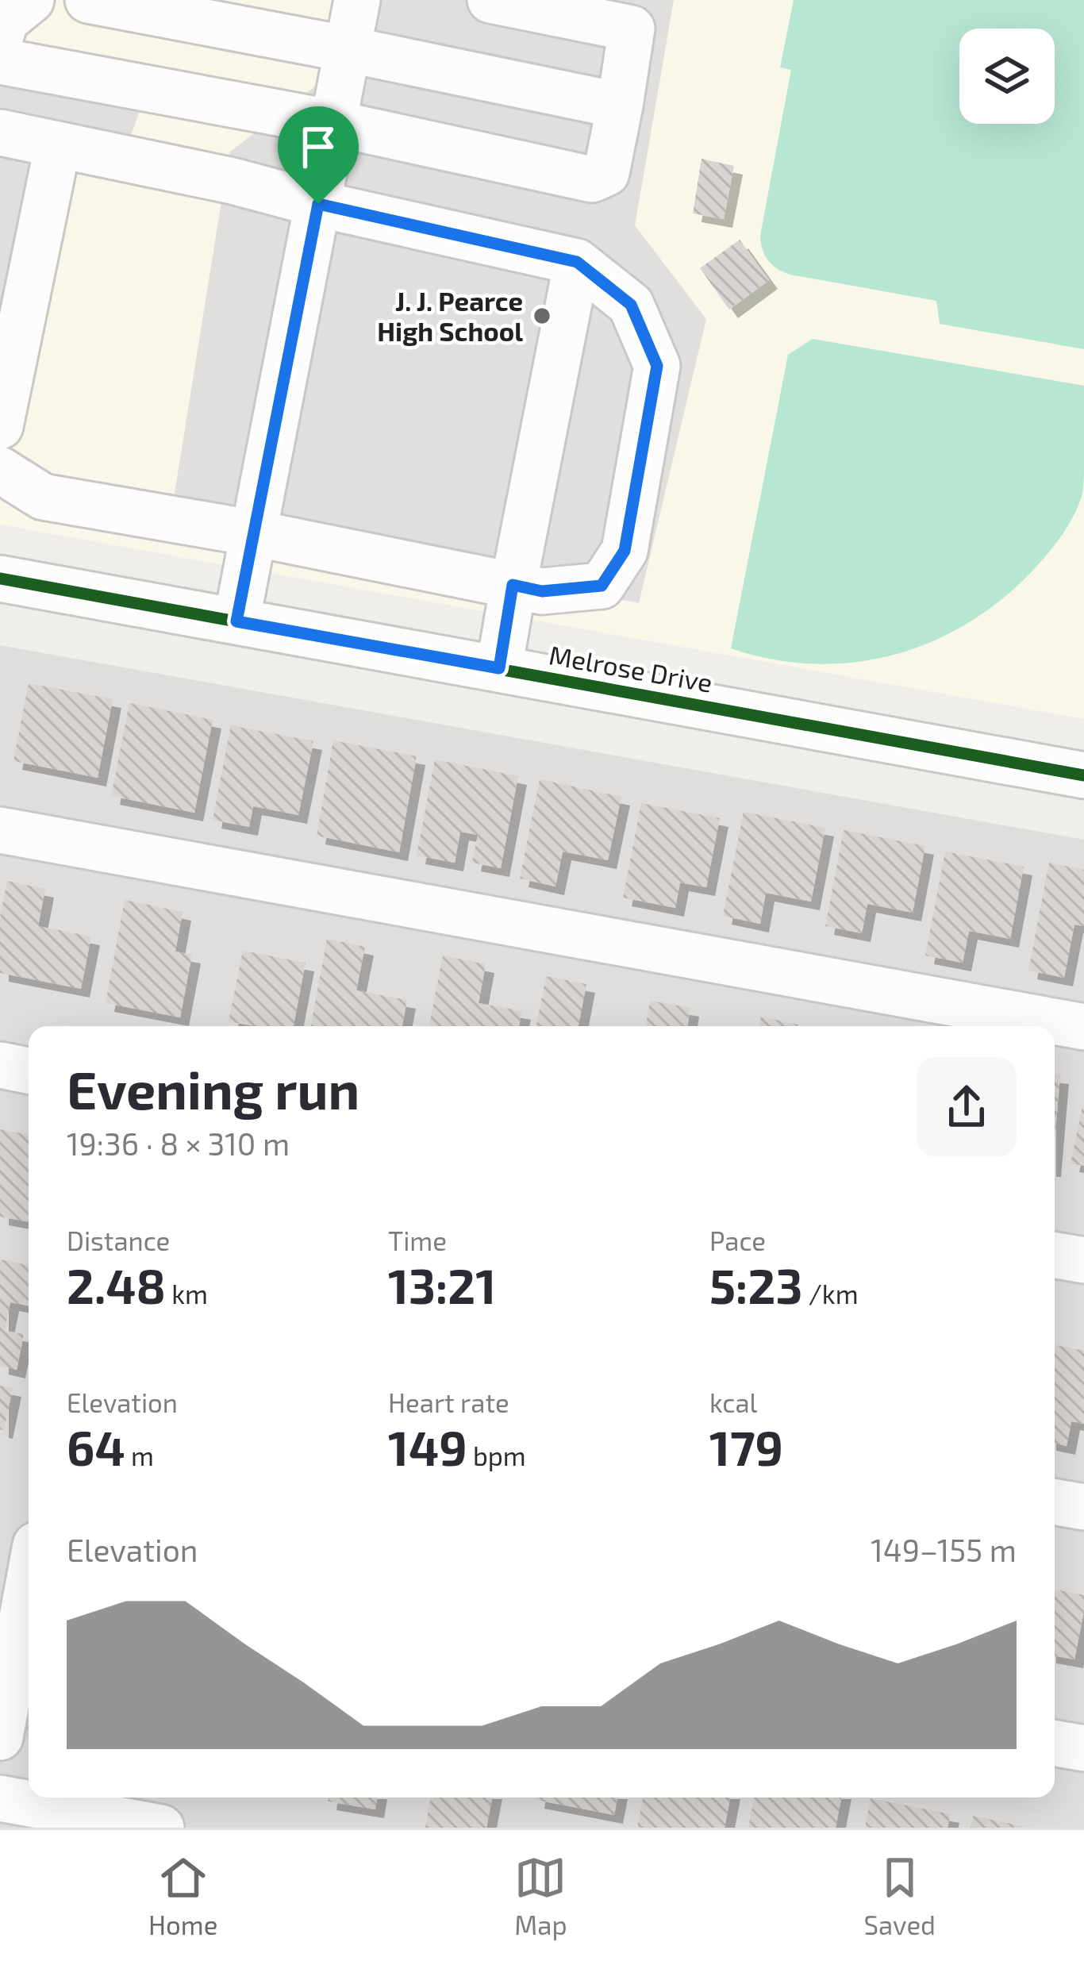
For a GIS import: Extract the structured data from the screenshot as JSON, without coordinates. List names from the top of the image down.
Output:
{
  "streets": {
    "street": ["Melrose Drive"]
  },
  "places": ["J. J. Pearce High School"],
  "page": {
    "heading": ["Evening run", "19:36 · 8 × 310 m"],
    "stats": [
      ["Distance", "2.48 km"],
      ["Time", "13:21"],
      ["Pace", "5:23 /km"],
      ["Elevation", "64 m"],
      ["Heart rate", "149 bpm"],
      ["kcal", "179"]
    ],
    "chart": ["Elevation", "149–155 m"],
    "tabs": ["Home", "Map", "Saved"]
  }
}
